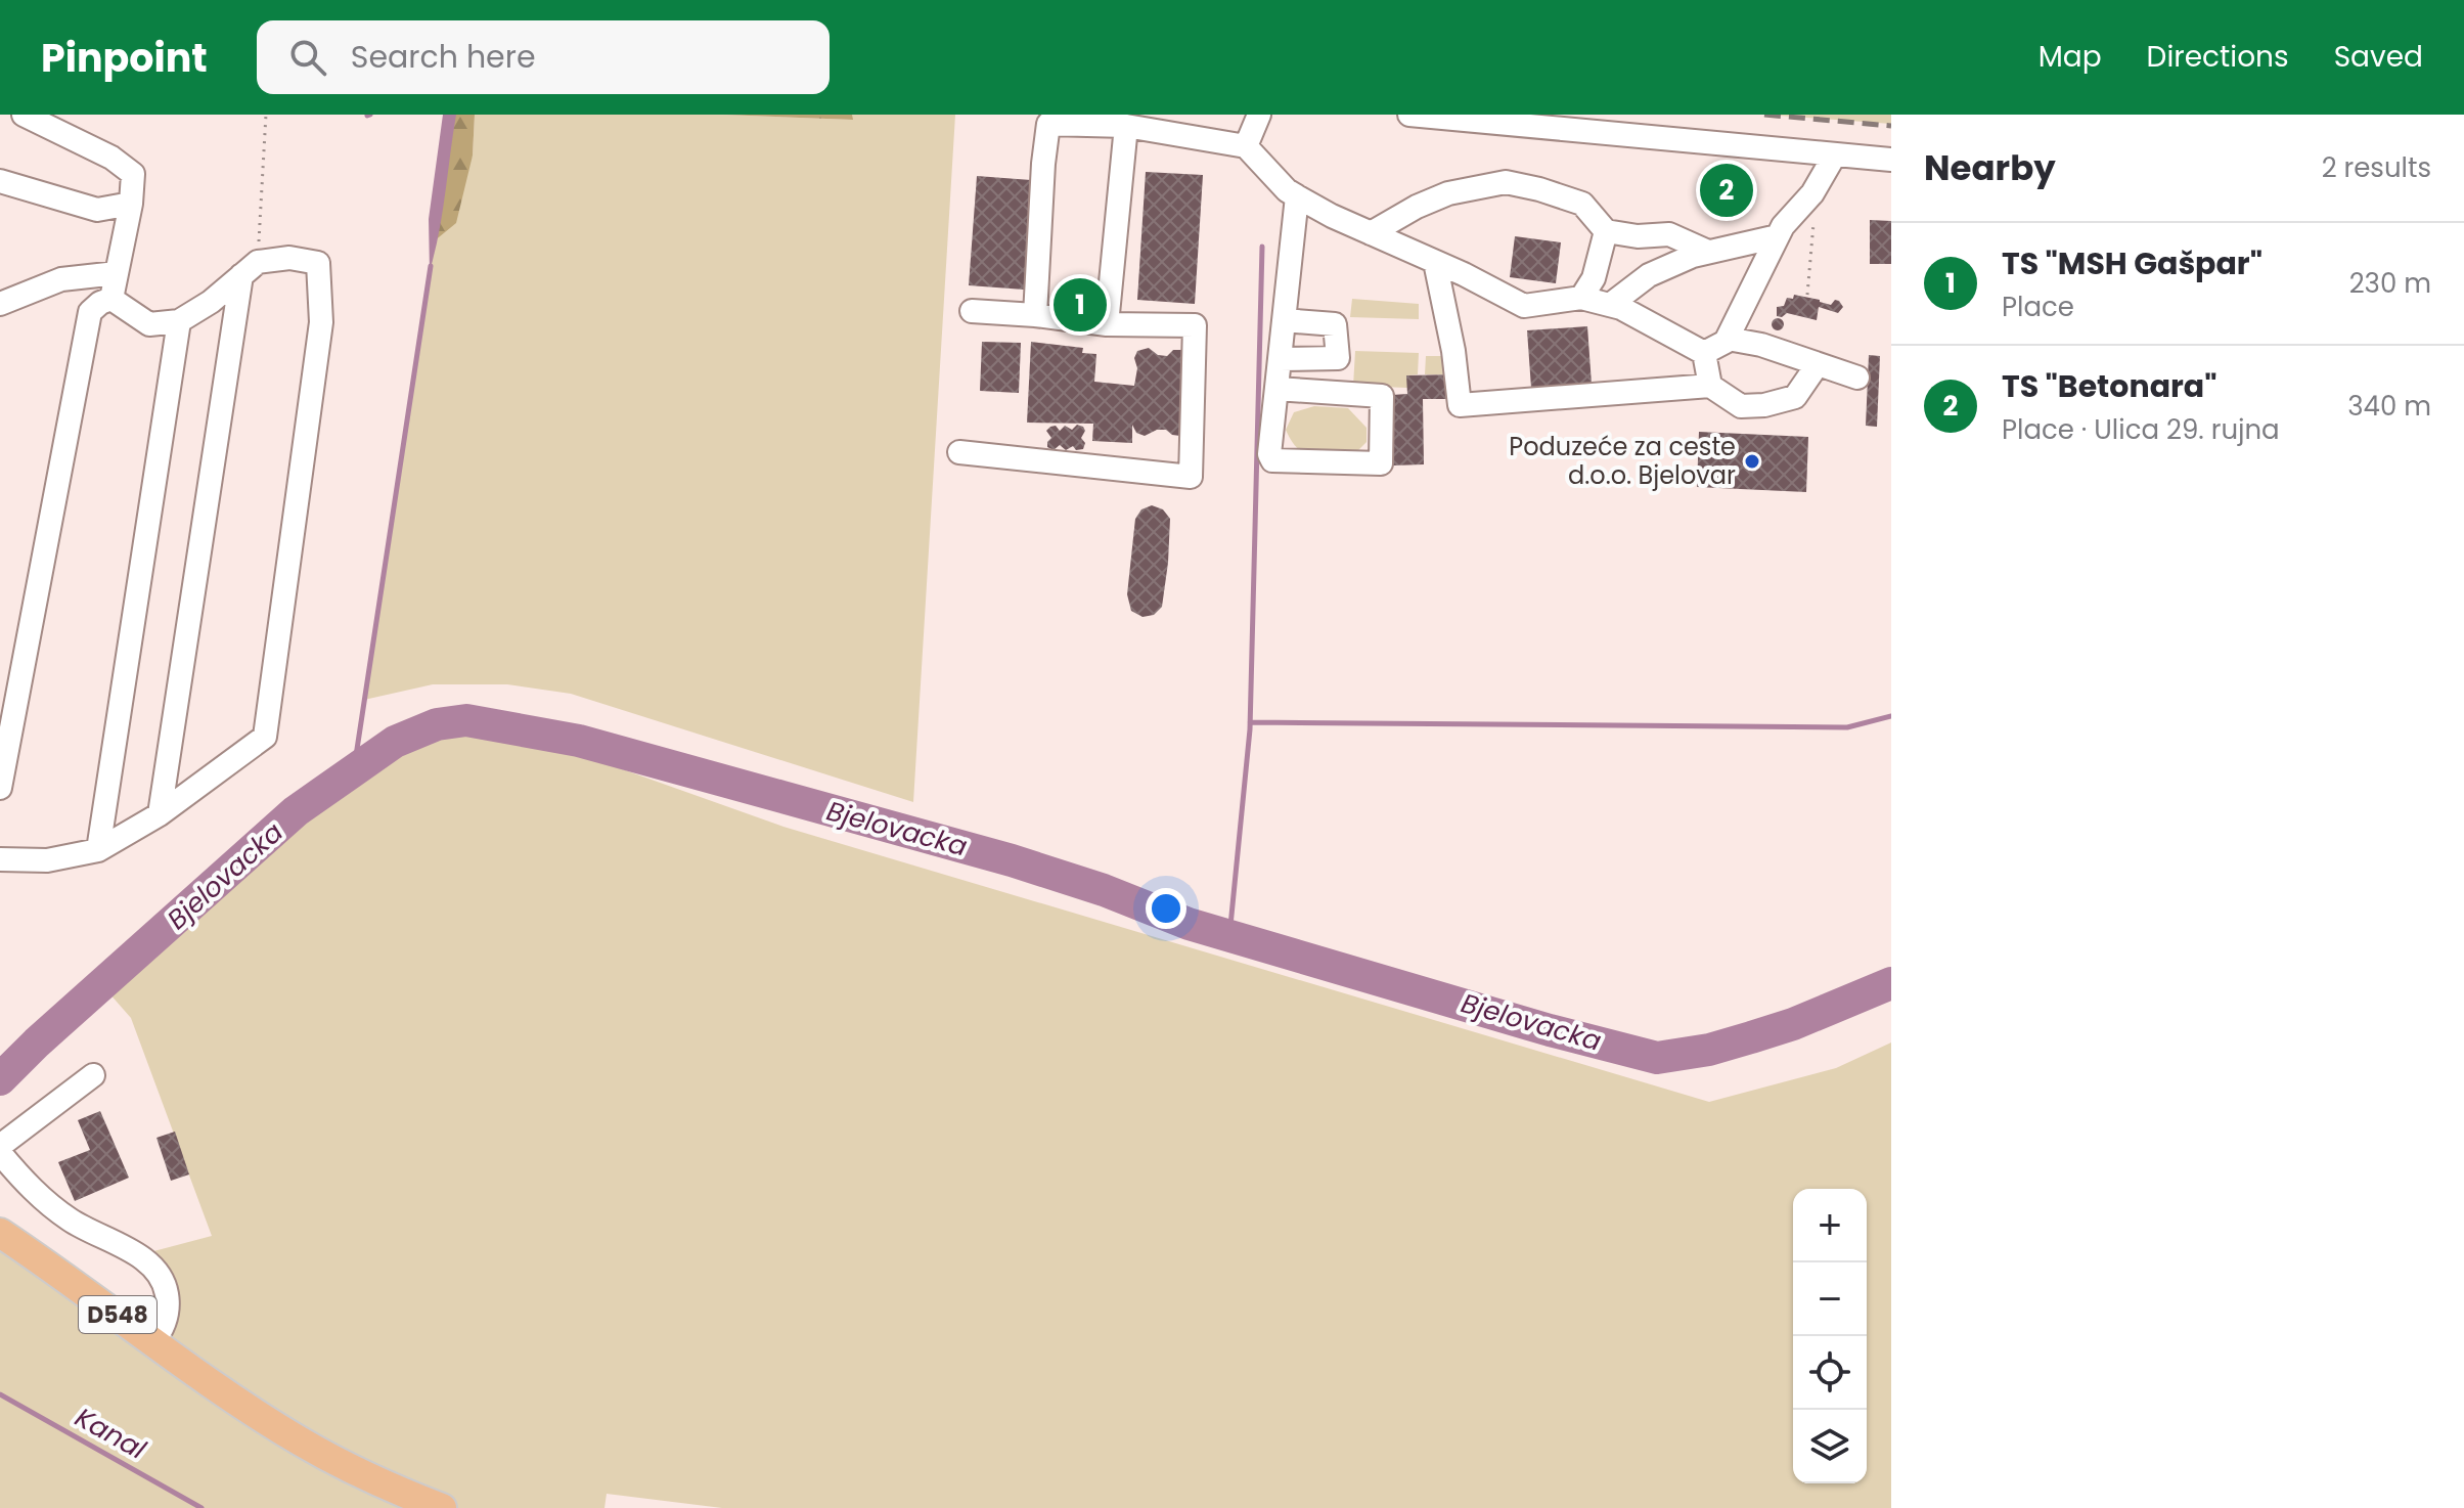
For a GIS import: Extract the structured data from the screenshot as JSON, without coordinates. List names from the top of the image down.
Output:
{
  "streets": {
    "main road": ["D548"]
  },
  "water": ["Bjelovacka", "Kanal"],
  "places": ["Poduzeće za ceste d.o.o. Bjelovar"],
  "page": {
    "header": "Pinpoint",
    "search": "Search here",
    "nav": ["Map", "Directions", "Saved"],
    "heading": ["Nearby", "2 results"],
    "pins": ["2", "1"],
    "list": [
      {
        "mark": "1",
        "name": "TS \"MSH Gašpar\"",
        "note": "Place",
        "value": "230 m"
      },
      {
        "mark": "2",
        "name": "TS \"Betonara\"",
        "note": "Place · Ulica 29. rujna",
        "value": "340 m"
      }
    ],
    "map_buttons": ["+", "−"]
  }
}
